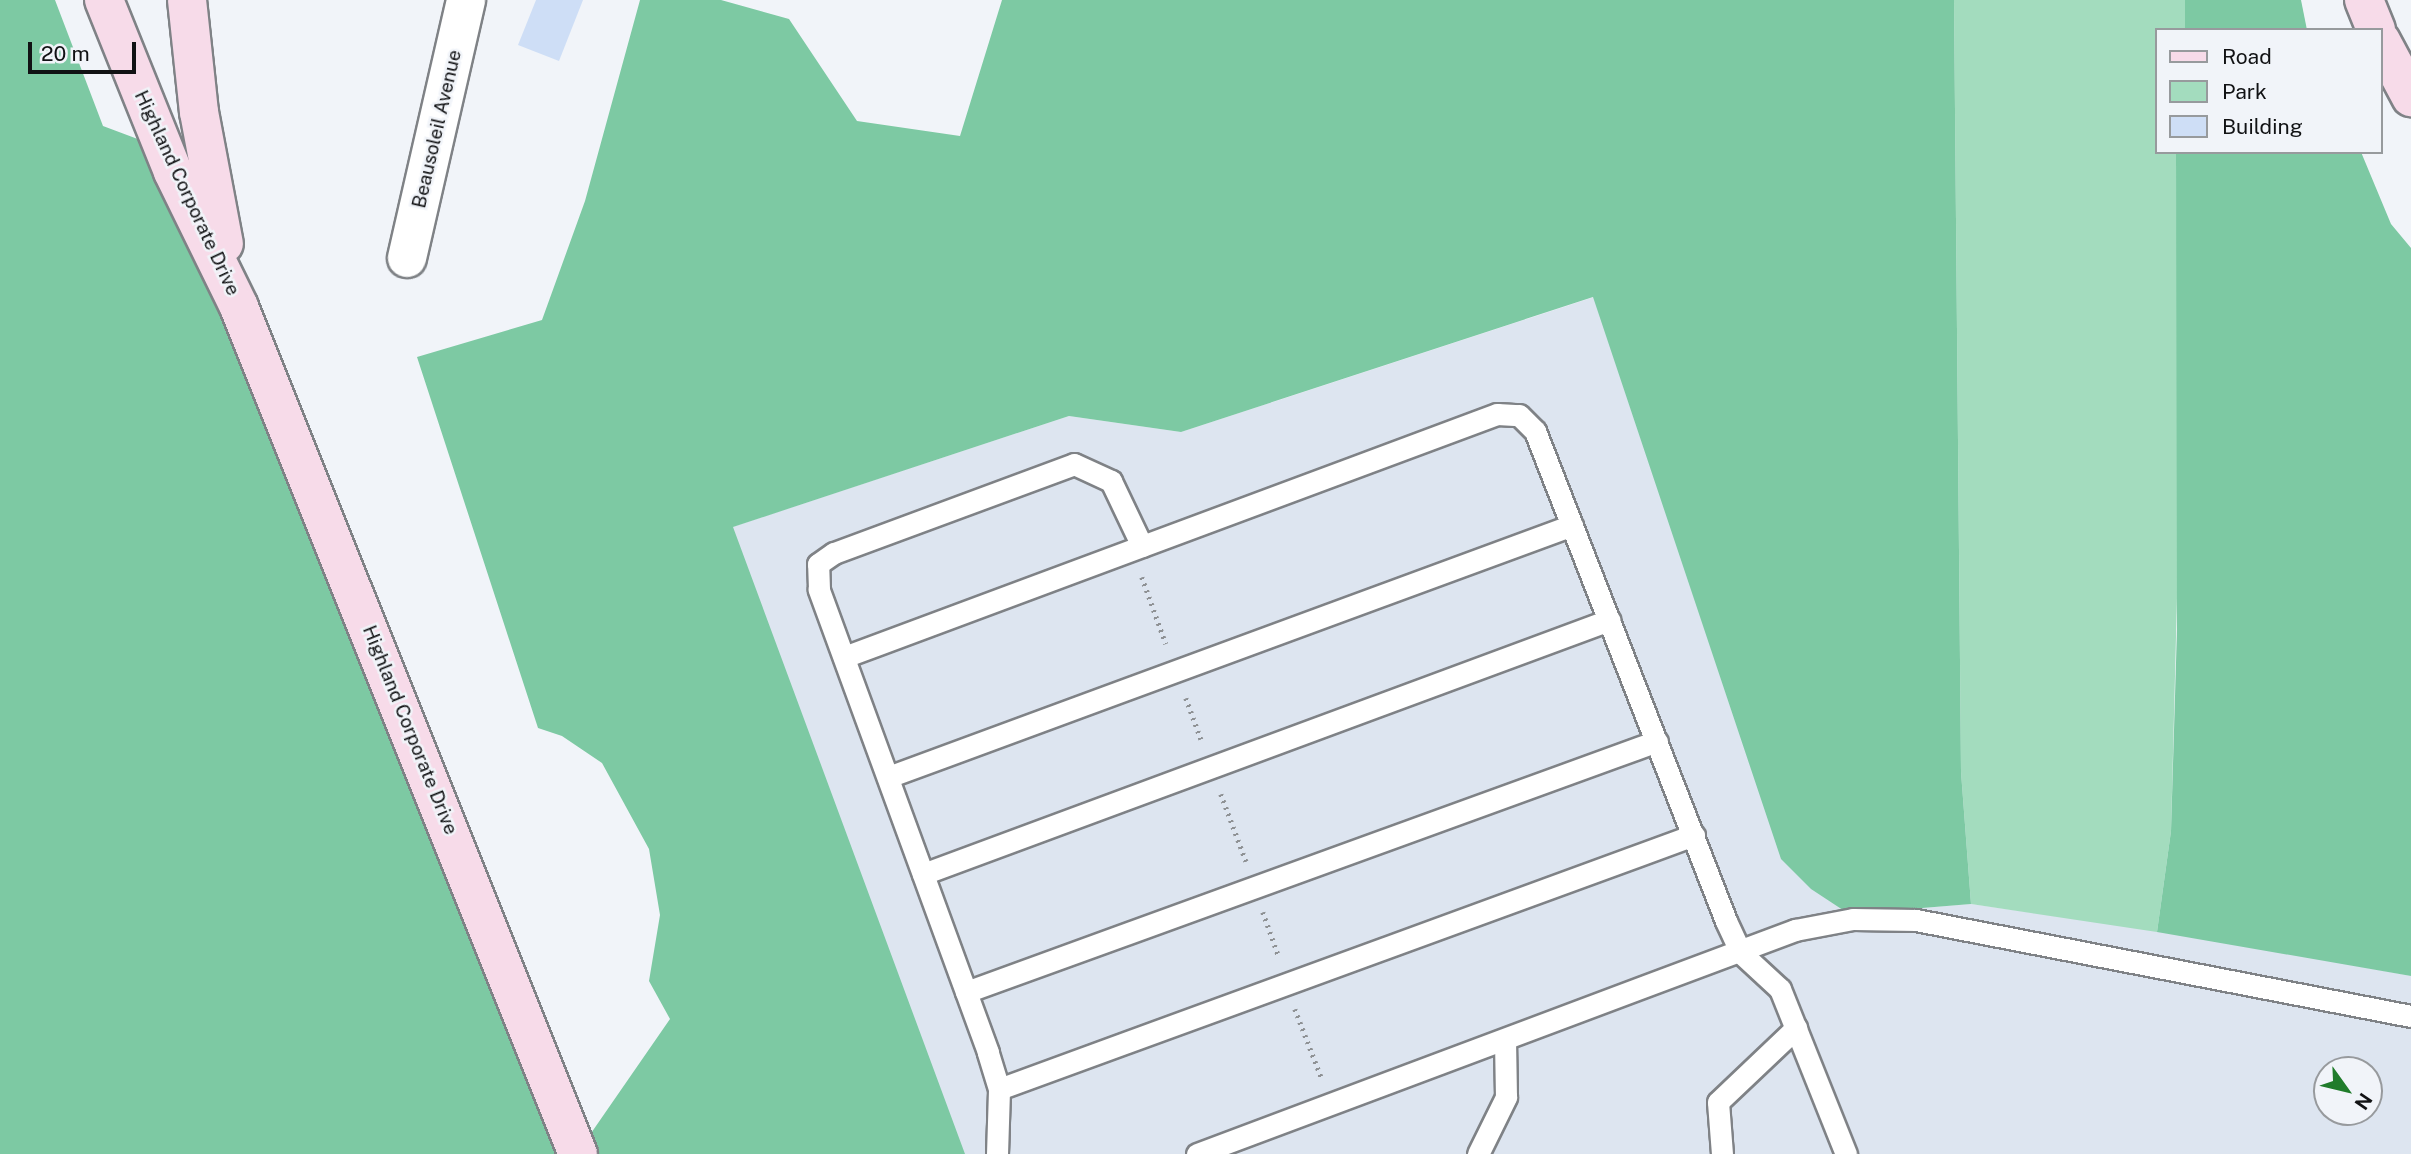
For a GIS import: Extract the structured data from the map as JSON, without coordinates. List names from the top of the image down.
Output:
{
  "streets": {
    "street": ["Beausoleil Avenue", "Highland Corporate Drive"]
  },
  "legend": ["Road", "Park", "Building"],
  "scale_bar": "20 m",
  "north": "bottom right"
}
